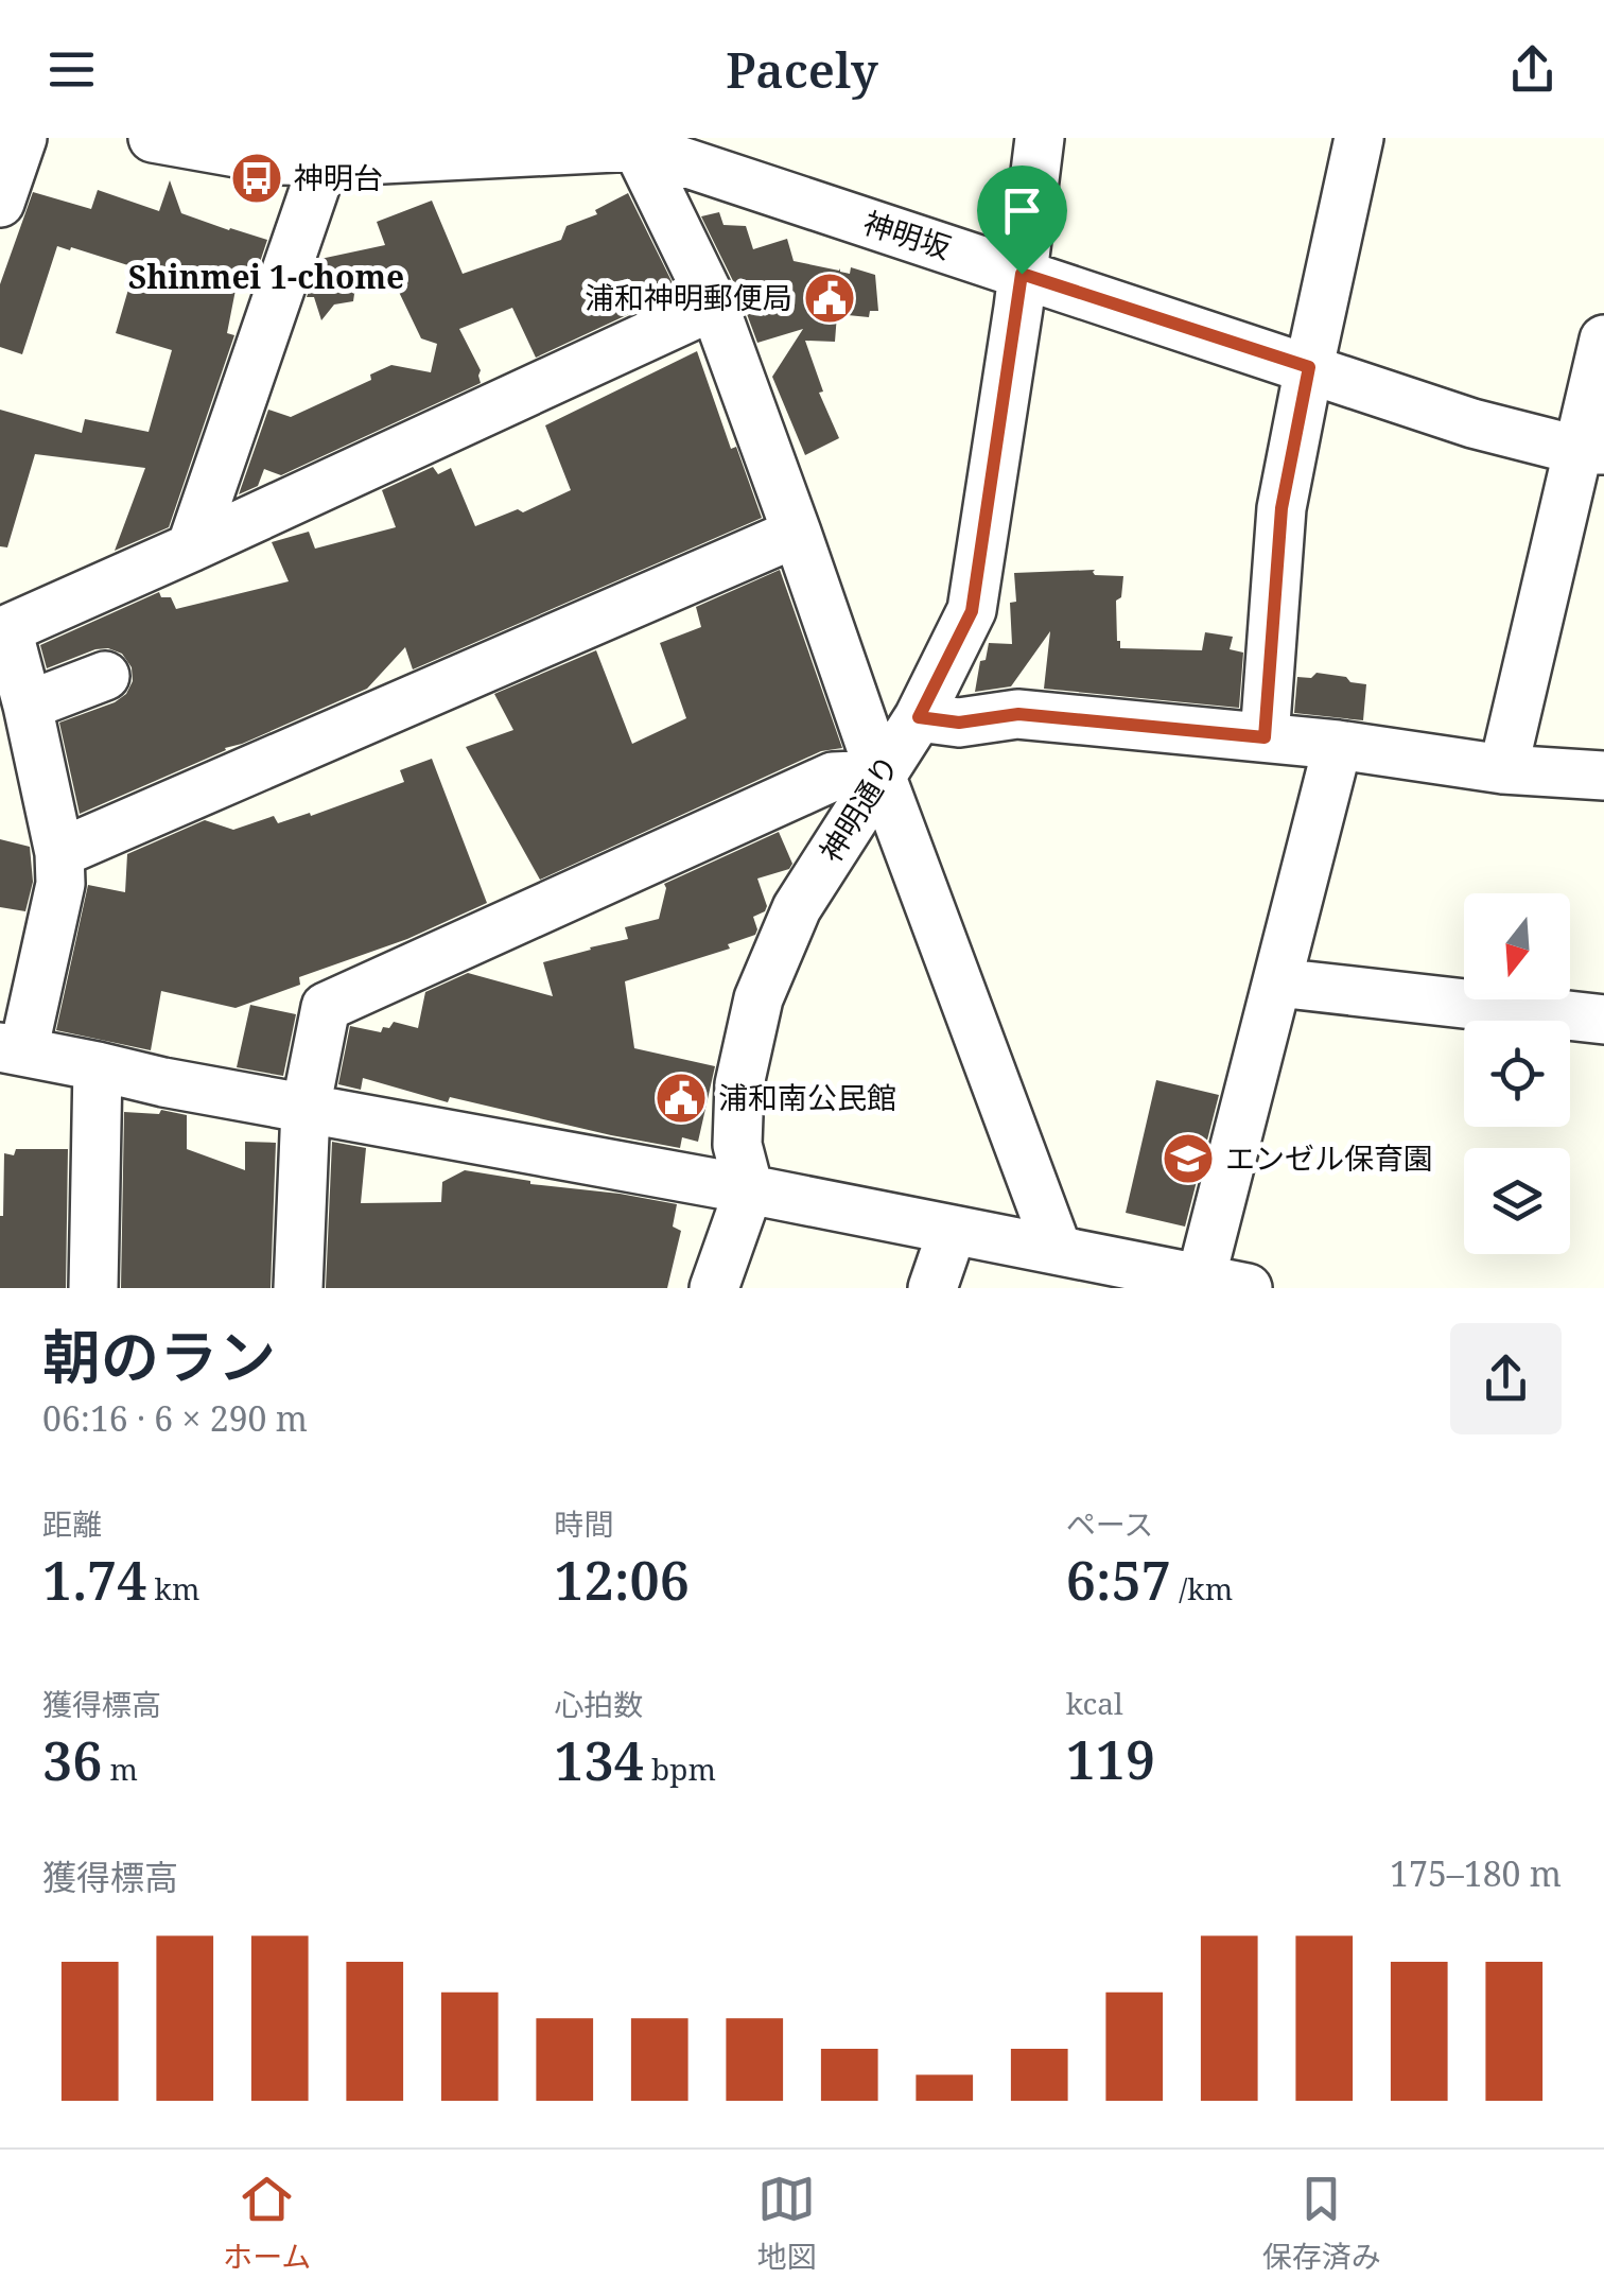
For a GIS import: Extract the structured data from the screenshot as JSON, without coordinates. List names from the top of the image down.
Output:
{
  "streets": {
    "street": ["神明坂", "神明通り"]
  },
  "crossings": [
    ["神明坂", "神明通り"]
  ],
  "districts": ["Shinmei 1-chome"],
  "places": {
    "bus stop": ["神明台"],
    "public building": ["浦和神明郵便局", "浦和南公民館"],
    "school or university": ["エンゼル保育園"]
  },
  "north": "bottom",
  "page": {
    "header": "Pacely",
    "heading": ["朝のラン", "06:16 · 6 × 290 m"],
    "stats": [
      ["距離", "1.74 km"],
      ["時間", "12:06"],
      ["ペース", "6:57 /km"],
      ["獲得標高", "36 m"],
      ["心拍数", "134 bpm"],
      ["kcal", "119"]
    ],
    "chart": ["獲得標高", "175–180 m"],
    "tabs": ["ホーム", "地図", "保存済み"]
  }
}
